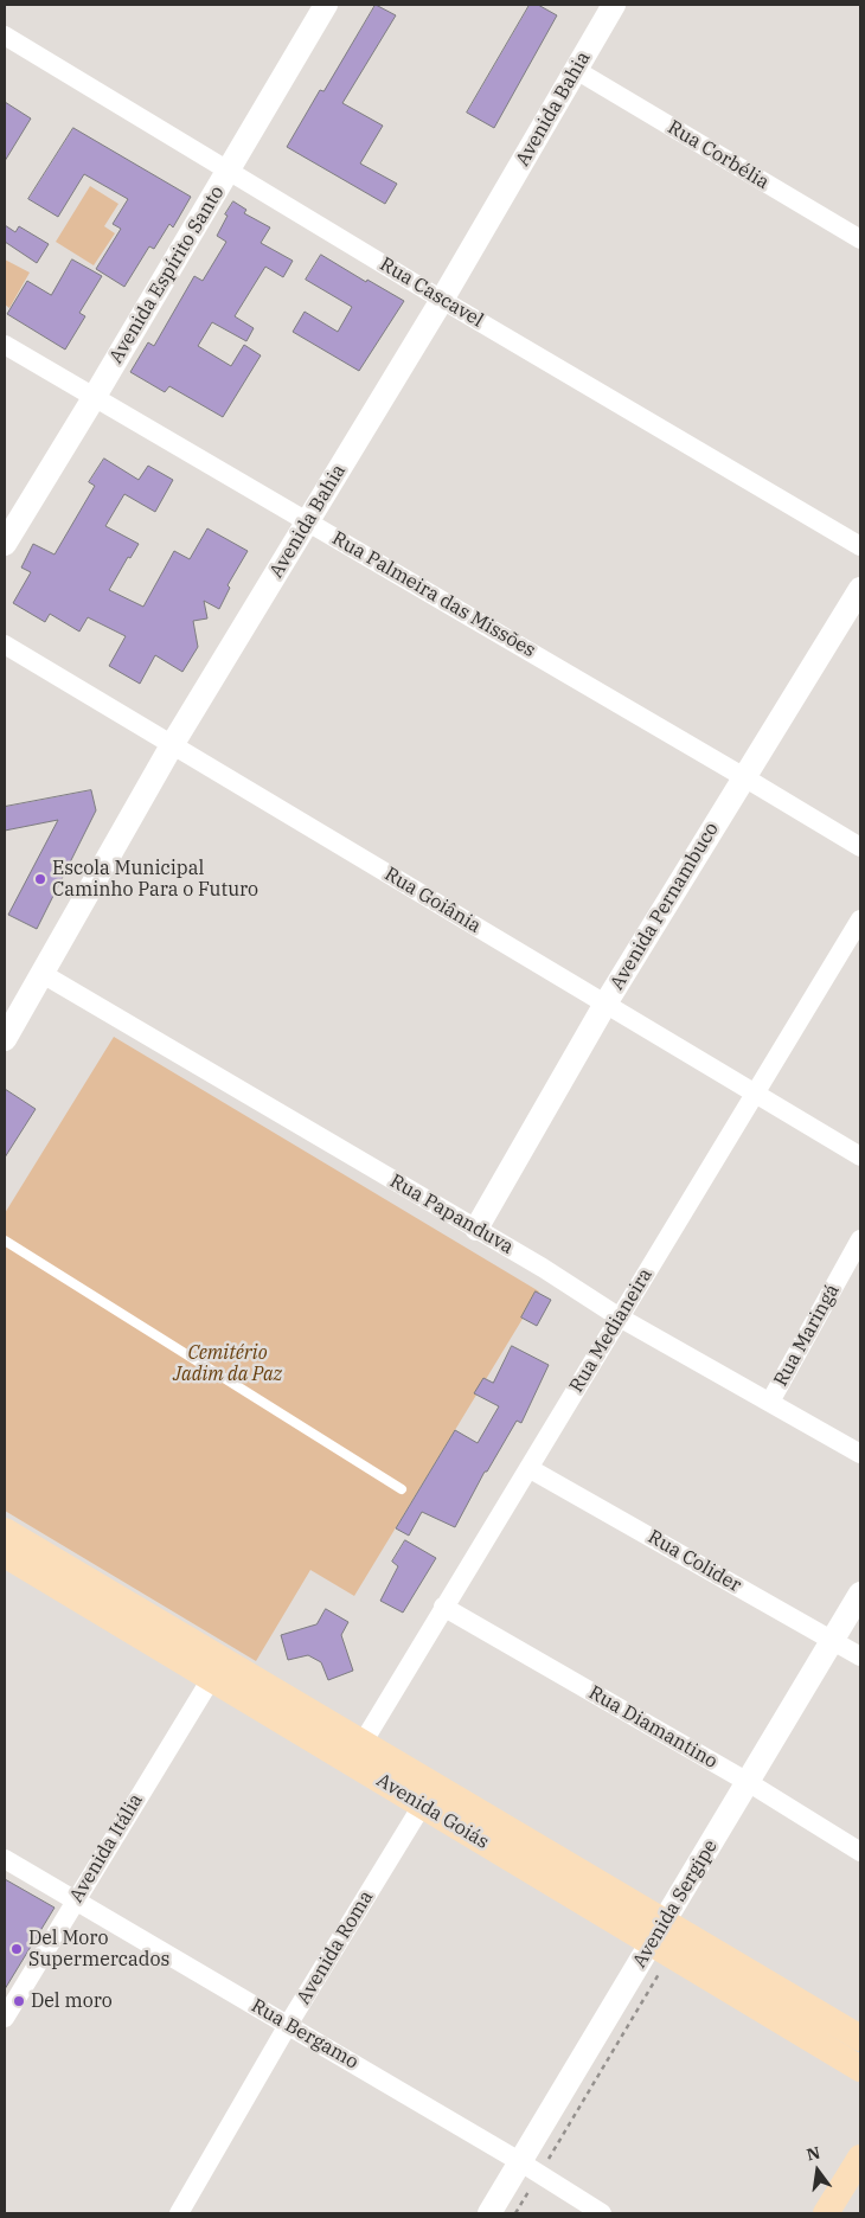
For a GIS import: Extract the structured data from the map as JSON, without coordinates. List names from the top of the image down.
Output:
{
  "streets": {
    "main road": ["Avenida Goiás"],
    "street": [
      "Avenida Bahia",
      "Rua Corbélia",
      "Avenida Espírito Santo",
      "Rua Cascavel",
      "Rua Palmeira das Missões",
      "Rua Goiânia",
      "Avenida Pernambuco",
      "Rua Papanduva",
      "Rua Medianeira",
      "Rua Maringá",
      "Rua Colider",
      "Rua Diamantino",
      "Avenida Itália",
      "Avenida Sergipe",
      "Avenida Roma",
      "Rua Bergamo"
    ]
  },
  "crossings": [
    ["Avenida Bahia", "Rua Corbélia"],
    ["Avenida Bahia", "Rua Cascavel"],
    ["Avenida Bahia", "Rua Palmeira das Missões"],
    ["Avenida Bahia", "Rua Goiânia"],
    ["Avenida Bahia", "Rua Papanduva"],
    ["Avenida Espírito Santo", "Rua Cascavel"],
    ["Avenida Espírito Santo", "Rua Palmeira das Missões"],
    ["Rua Palmeira das Missões", "Avenida Pernambuco"],
    ["Rua Goiânia", "Avenida Pernambuco"],
    ["Rua Goiânia", "Rua Medianeira"],
    ["Avenida Pernambuco", "Rua Papanduva"],
    ["Rua Papanduva", "Rua Medianeira"],
    ["Rua Papanduva", "Rua Maringá"],
    ["Rua Medianeira", "Rua Colider"],
    ["Rua Medianeira", "Rua Diamantino"],
    ["Rua Medianeira", "Avenida Goiás"],
    ["Rua Colider", "Avenida Sergipe"],
    ["Rua Diamantino", "Avenida Sergipe"],
    ["Avenida Goiás", "Avenida Itália"],
    ["Avenida Goiás", "Avenida Sergipe"],
    ["Avenida Goiás", "Avenida Roma"],
    ["Avenida Itália", "Rua Bergamo"],
    ["Avenida Sergipe", "Rua Bergamo"],
    ["Avenida Roma", "Rua Bergamo"]
  ],
  "parks": ["Cemitério Jadim da Paz"],
  "places": ["Escola Municipal Caminho Para o Futuro", "Del Moro Supermercados", "Del moro"],
  "north": "top"
}
